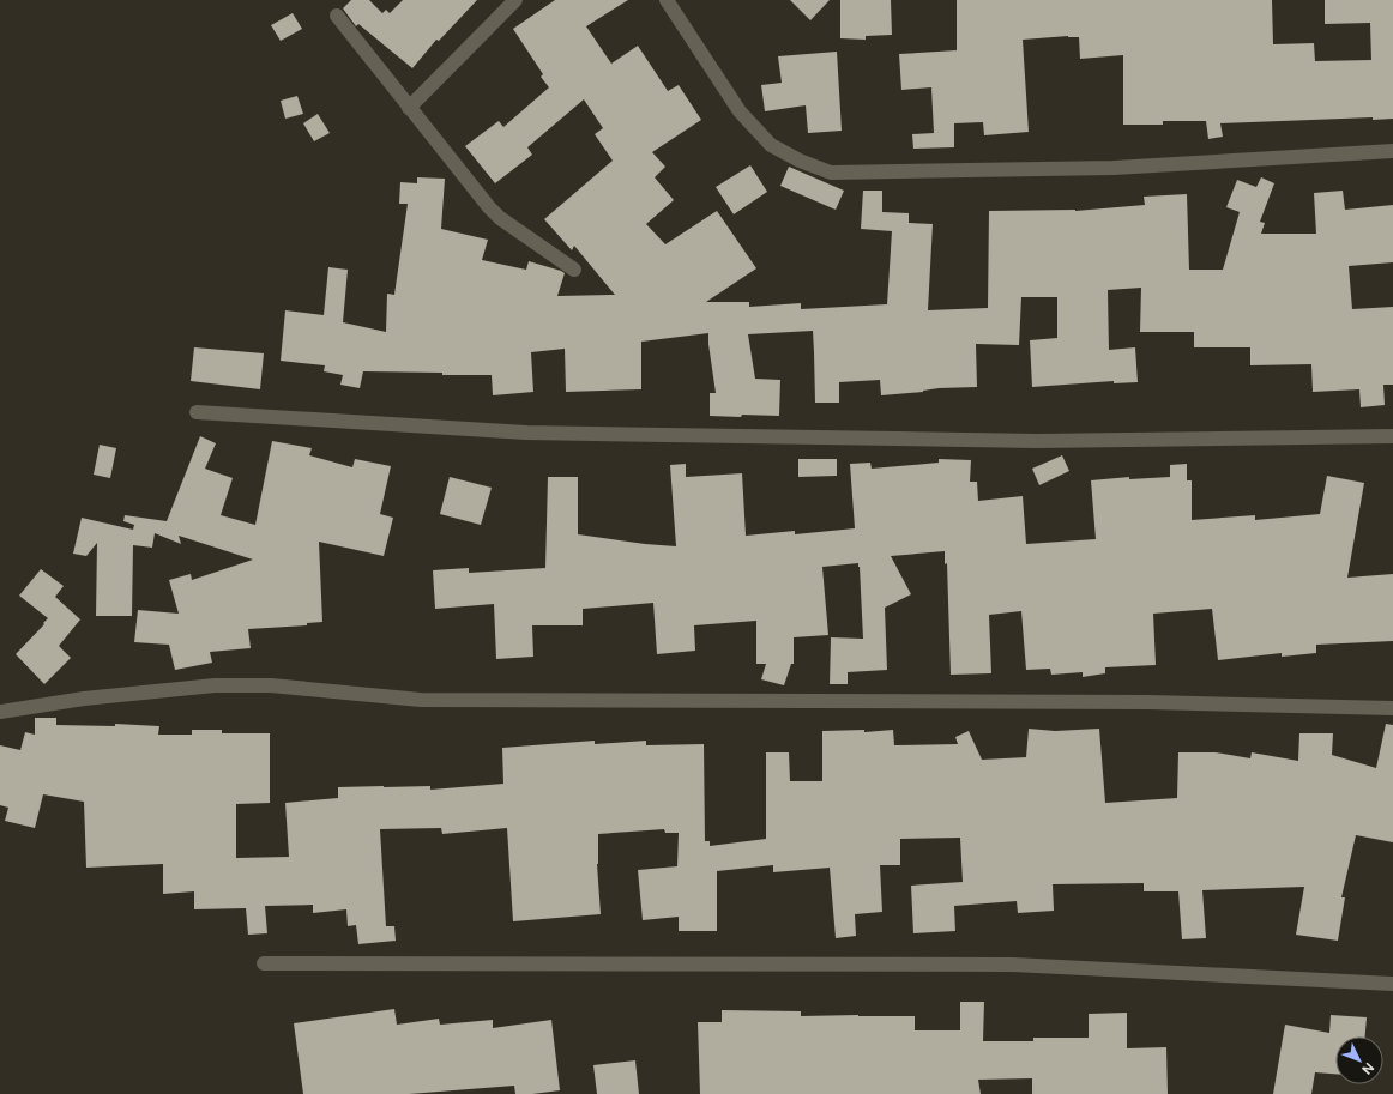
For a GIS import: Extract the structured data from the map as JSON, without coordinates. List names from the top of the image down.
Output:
{
  "north": "bottom right"
}
